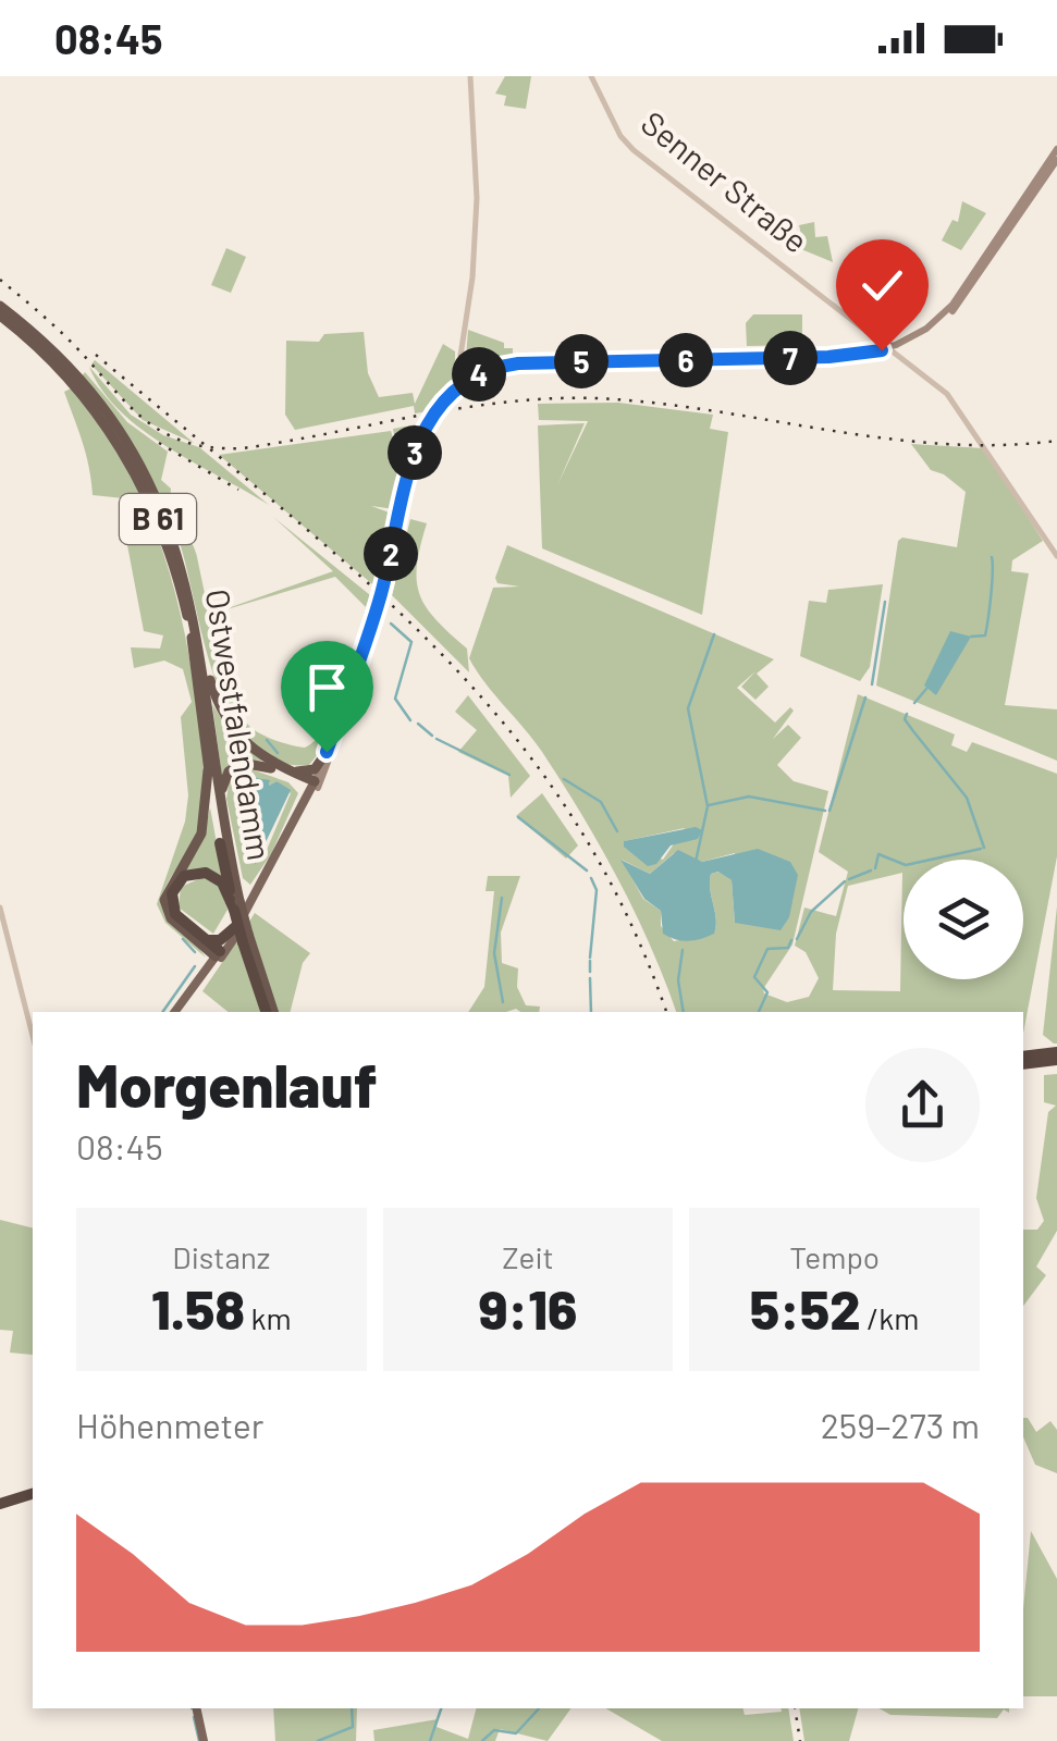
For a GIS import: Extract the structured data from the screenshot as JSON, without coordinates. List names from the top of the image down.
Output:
{
  "streets": {
    "highway": ["B 61", "Ostwestfalendamm"],
    "street": ["Senner Straße"]
  },
  "crossings": [
    ["B 61", "Ostwestfalendamm"]
  ],
  "page": {
    "status": "08:45",
    "pins": [
      "7",
      "6",
      "5",
      "4",
      "3",
      "2"
    ],
    "heading": ["Morgenlauf", "08:45"],
    "stats": [
      ["Distanz", "1.58 km"],
      ["Zeit", "9:16"],
      ["Tempo", "5:52 /km"]
    ],
    "chart": ["Höhenmeter", "259–273 m"]
  }
}
